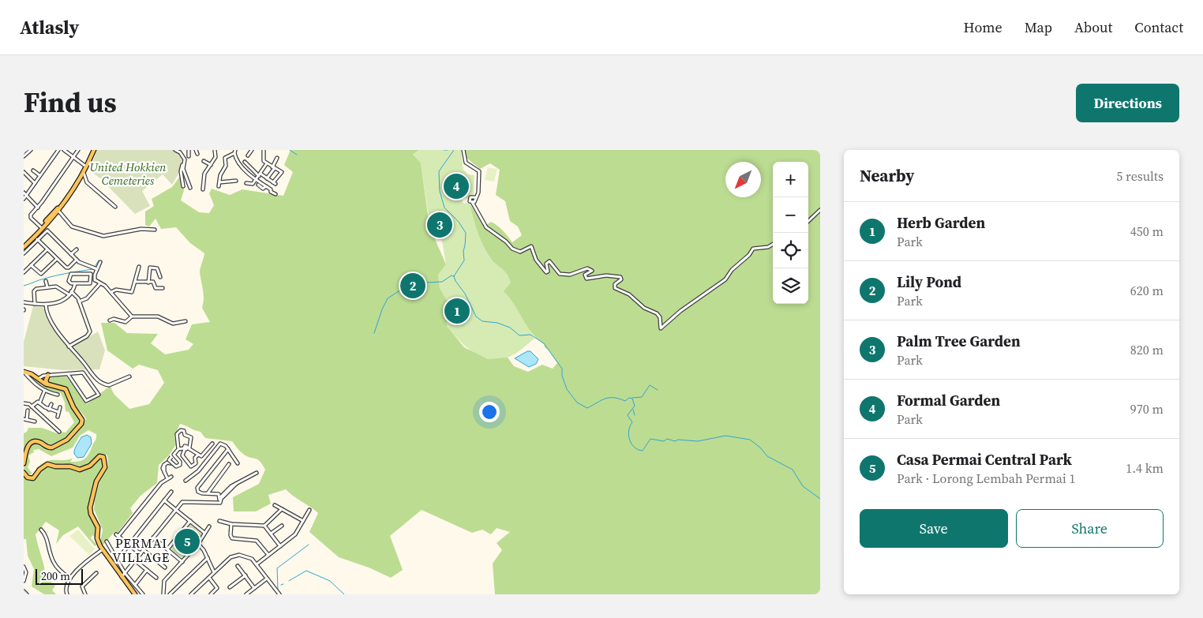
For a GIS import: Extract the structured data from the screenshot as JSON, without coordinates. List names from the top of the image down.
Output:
{
  "districts": ["PERMAI VILLAGE"],
  "parks": ["United Hokkien Cemeteries"],
  "scale_bar": "200 m",
  "north": "bottom left",
  "page": {
    "header": "Atlasly",
    "nav": [
      "Home",
      "Map",
      "About",
      "Contact"
    ],
    "title": "Find us",
    "buttons": [
      "Directions",
      ["Save", "Share"]
    ],
    "heading": ["Nearby", "5 results"],
    "map_buttons": ["+", "−"],
    "pins": [
      "4",
      "3",
      "2",
      "1",
      "5"
    ],
    "list": [
      {
        "mark": "1",
        "name": "Herb Garden",
        "note": "Park",
        "value": "450 m"
      },
      {
        "mark": "2",
        "name": "Lily Pond",
        "note": "Park",
        "value": "620 m"
      },
      {
        "mark": "3",
        "name": "Palm Tree Garden",
        "note": "Park",
        "value": "820 m"
      },
      {
        "mark": "4",
        "name": "Formal Garden",
        "note": "Park",
        "value": "970 m"
      },
      {
        "mark": "5",
        "name": "Casa Permai Central Park",
        "note": "Park · Lorong Lembah Permai 1",
        "value": "1.4 km"
      }
    ],
    "scale": "200 m"
  }
}
